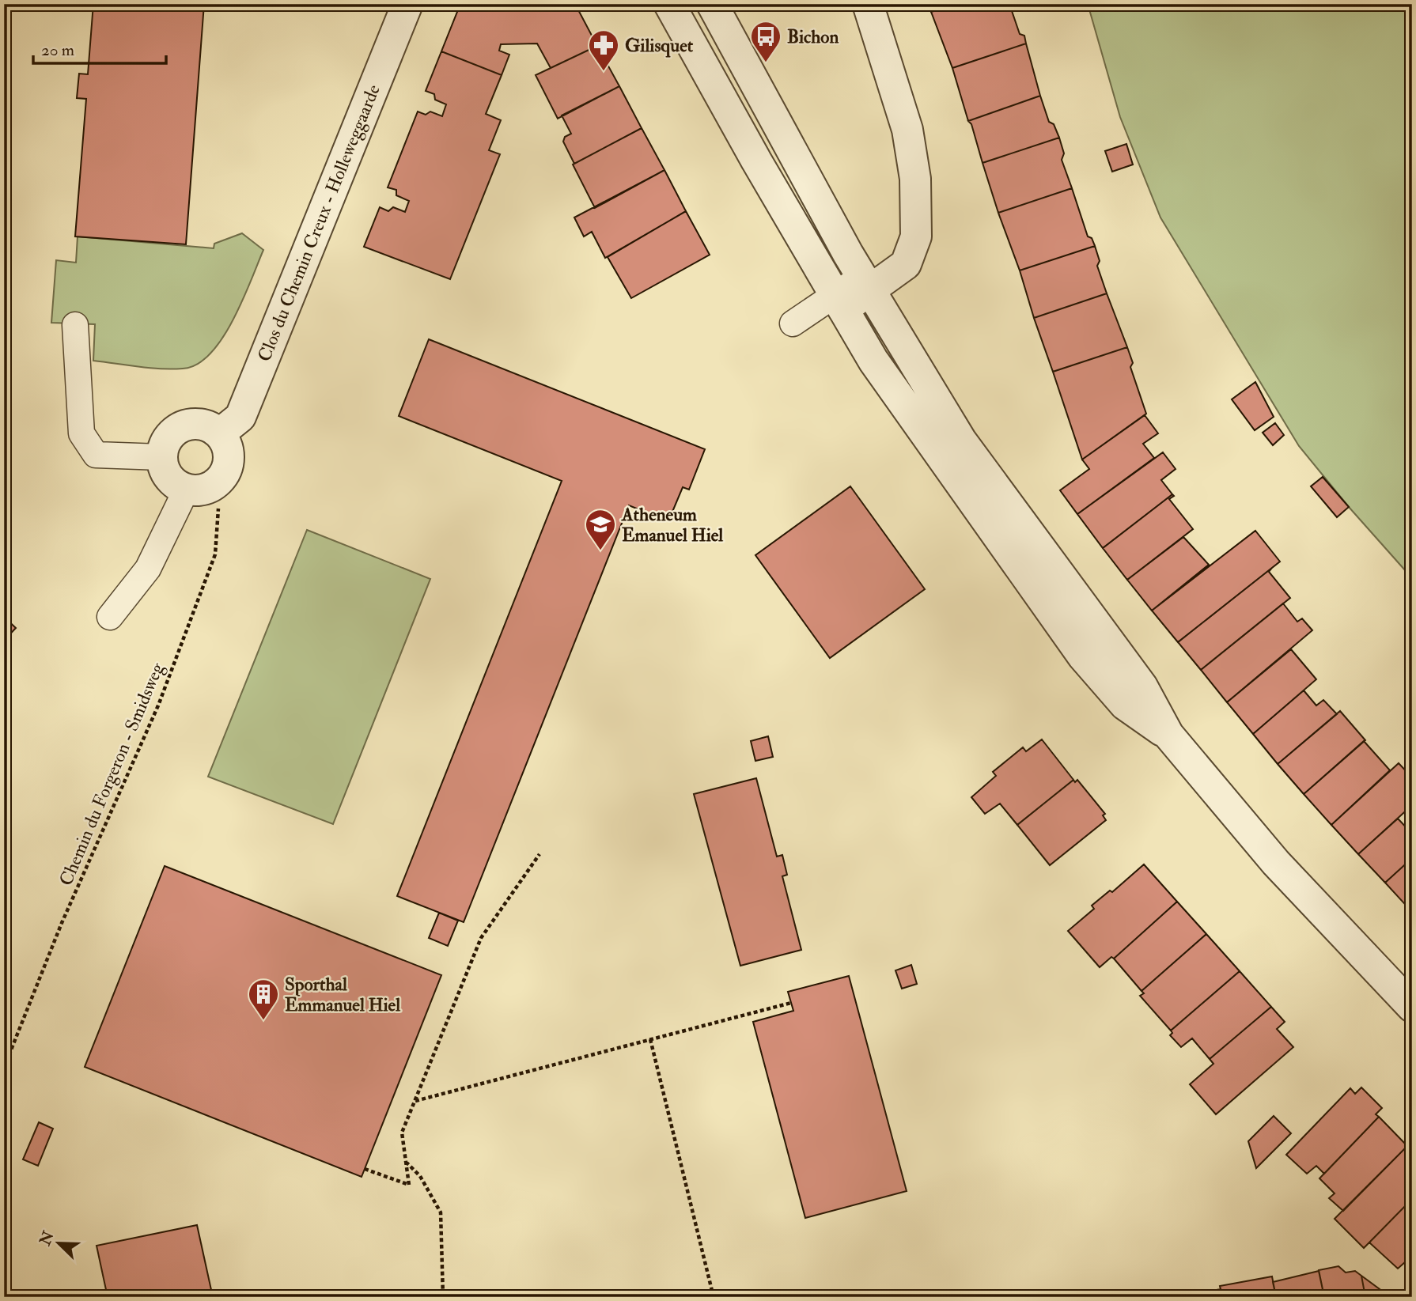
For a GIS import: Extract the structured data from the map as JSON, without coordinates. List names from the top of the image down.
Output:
{
  "streets": {
    "street": ["Clos du Chemin Creux - Holleweggaarde"],
    "path": ["Chemin du Forgeron - Smidsweg"]
  },
  "crossings": [
    ["Clos du Chemin Creux - Holleweggaarde", "Chemin du Forgeron - Smidsweg"]
  ],
  "places": {
    "bus stop": ["Bichon"],
    "pharmacy": ["Gilisquet"],
    "school or university": ["Atheneum Emanuel Hiel"],
    "building": ["Sporthal Emmanuel Hiel"]
  },
  "scale_bar": "20 m",
  "north": "top left"
}
